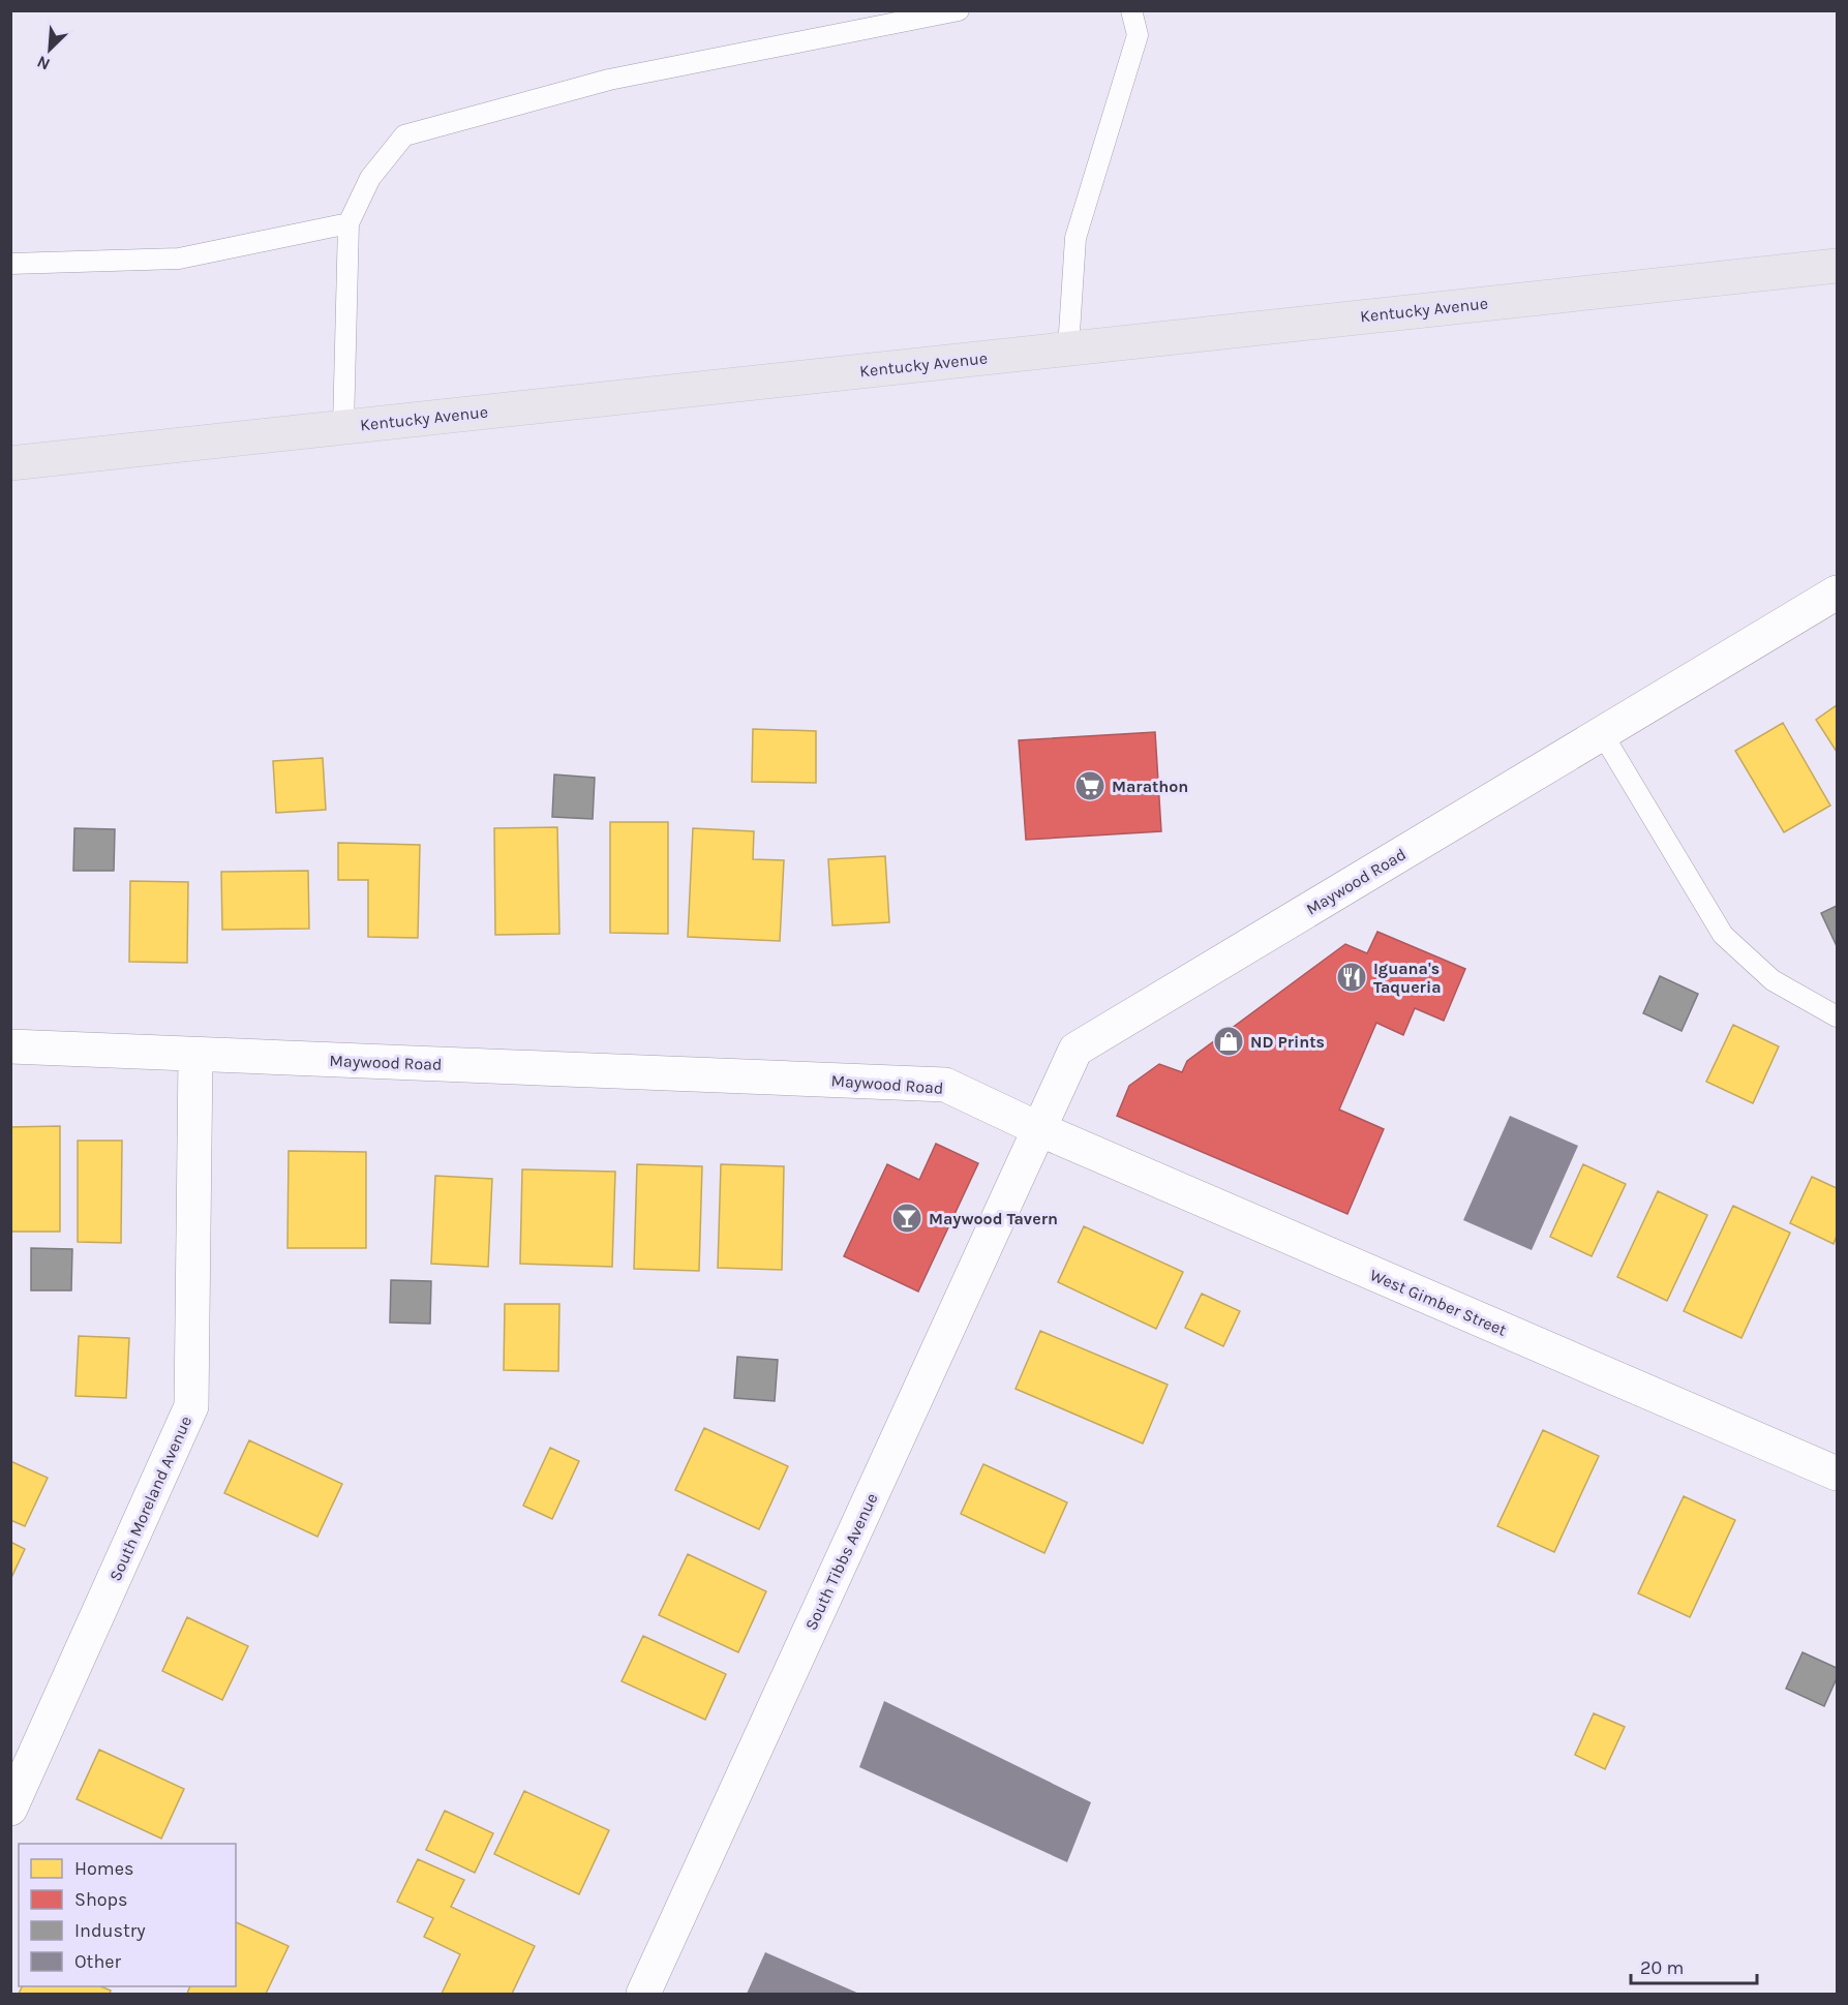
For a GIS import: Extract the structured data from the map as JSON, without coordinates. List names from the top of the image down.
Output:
{
  "streets": {
    "main road": ["Kentucky Avenue"],
    "street": [
      "Maywood Road",
      "West Gimber Street",
      "South Moreland Avenue",
      "South Tibbs Avenue"
    ]
  },
  "crossings": [
    ["Maywood Road", "West Gimber Street"],
    ["Maywood Road", "South Moreland Avenue"],
    ["Maywood Road", "South Tibbs Avenue"],
    ["West Gimber Street", "South Tibbs Avenue"]
  ],
  "places": {
    "supermarket": ["Marathon"],
    "restaurant": ["Iguana's Taqueria"],
    "shop": ["ND Prints"],
    "bar": ["Maywood Tavern"]
  },
  "legend": [
    "Homes",
    "Shops",
    "Industry",
    "Other"
  ],
  "scale_bar": "20 m",
  "north": "bottom left"
}
